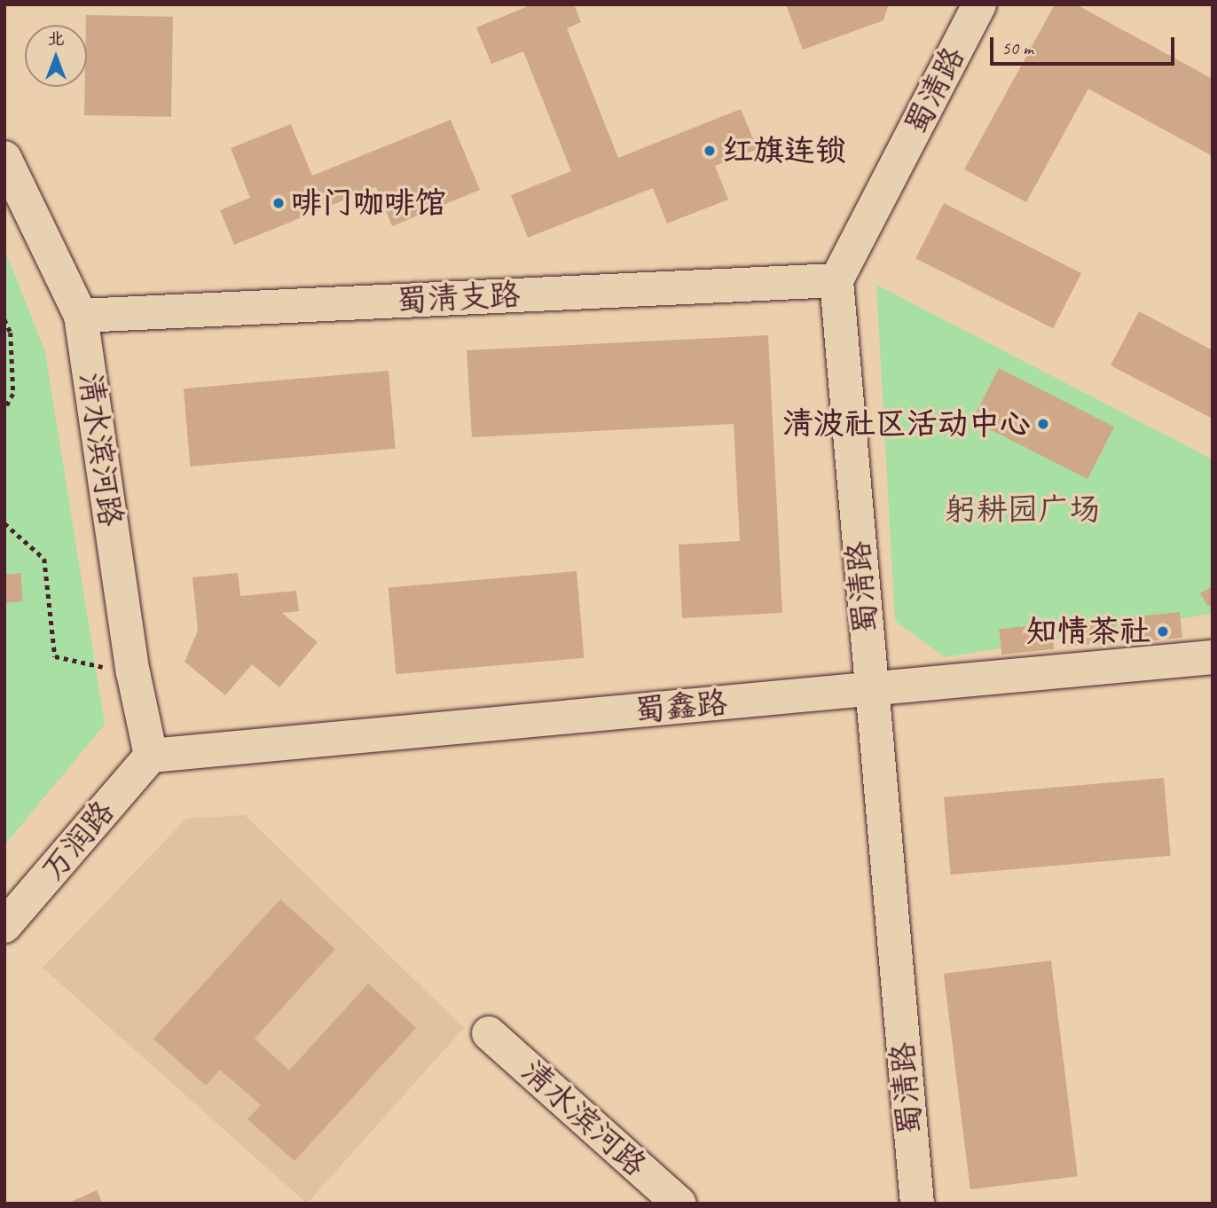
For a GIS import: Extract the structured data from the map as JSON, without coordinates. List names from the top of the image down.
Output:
{
  "streets": {
    "street": [
      "蜀清路",
      "蜀清支路",
      "清水滨河路",
      "蜀鑫路",
      "万润路"
    ]
  },
  "crossings": [
    ["蜀清路", "蜀清支路"],
    ["蜀清路", "蜀鑫路"],
    ["蜀清支路", "清水滨河路"],
    ["清水滨河路", "蜀鑫路"],
    ["清水滨河路", "万润路"],
    ["蜀鑫路", "万润路"]
  ],
  "parks": ["躬耕园广场"],
  "places": [
    "红旗连锁",
    "啡门咖啡馆",
    "清波社区活动中心",
    "知情茶社"
  ],
  "scale_bar": "50 m",
  "north": "top"
}
